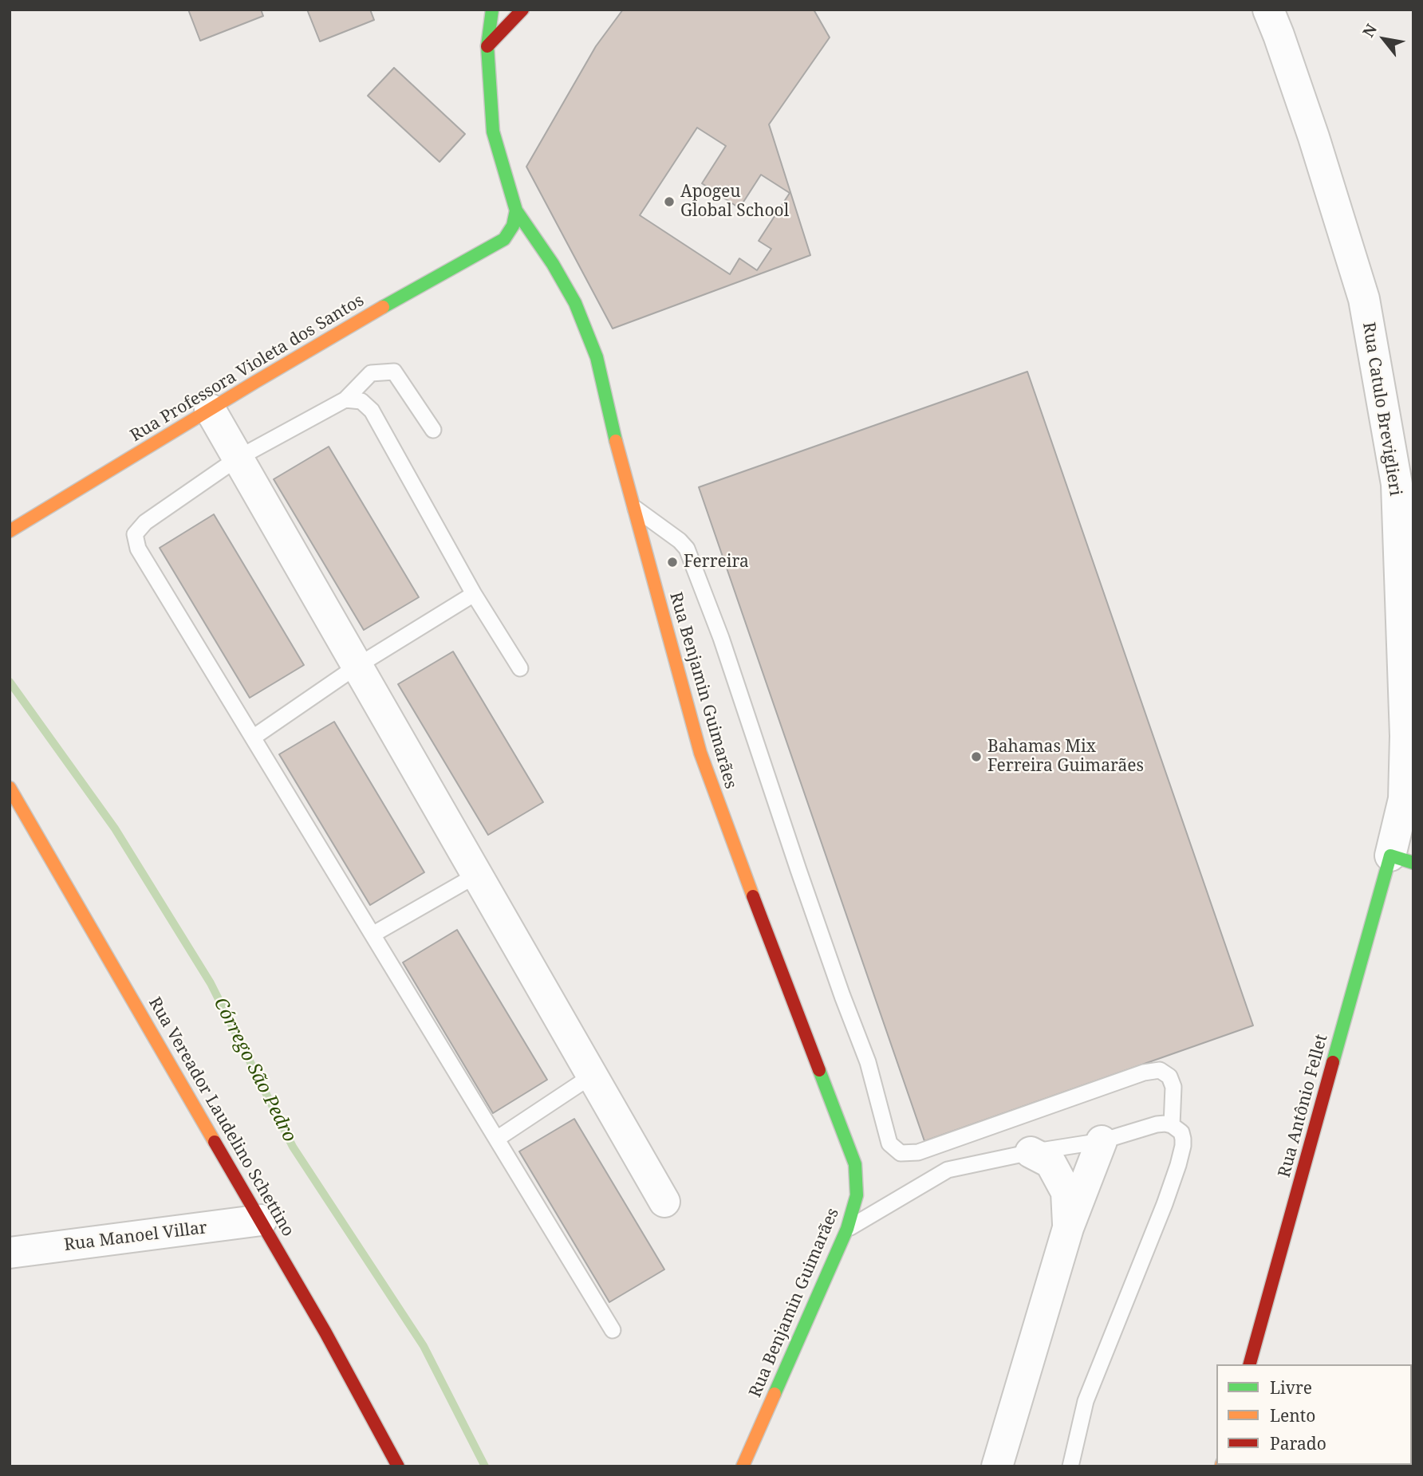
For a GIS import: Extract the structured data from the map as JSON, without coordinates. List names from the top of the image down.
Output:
{
  "streets": {
    "street": [
      "Rua Professora Violeta dos Santos",
      "Rua Catulo Breviglieri",
      "Rua Benjamin Guimarães",
      "Rua Antônio Fellet",
      "Rua Vereador Laudelino Schettino",
      "Rua Manoel Villar"
    ]
  },
  "crossings": [
    ["Rua Catulo Breviglieri", "Rua Antônio Fellet"],
    ["Rua Vereador Laudelino Schettino", "Rua Manoel Villar"]
  ],
  "water": ["Córrego São Pedro"],
  "places": ["Apogeu Global School", "Ferreira", "Bahamas Mix Ferreira Guimarães"],
  "legend": ["Livre", "Lento", "Parado"],
  "north": "top left"
}
